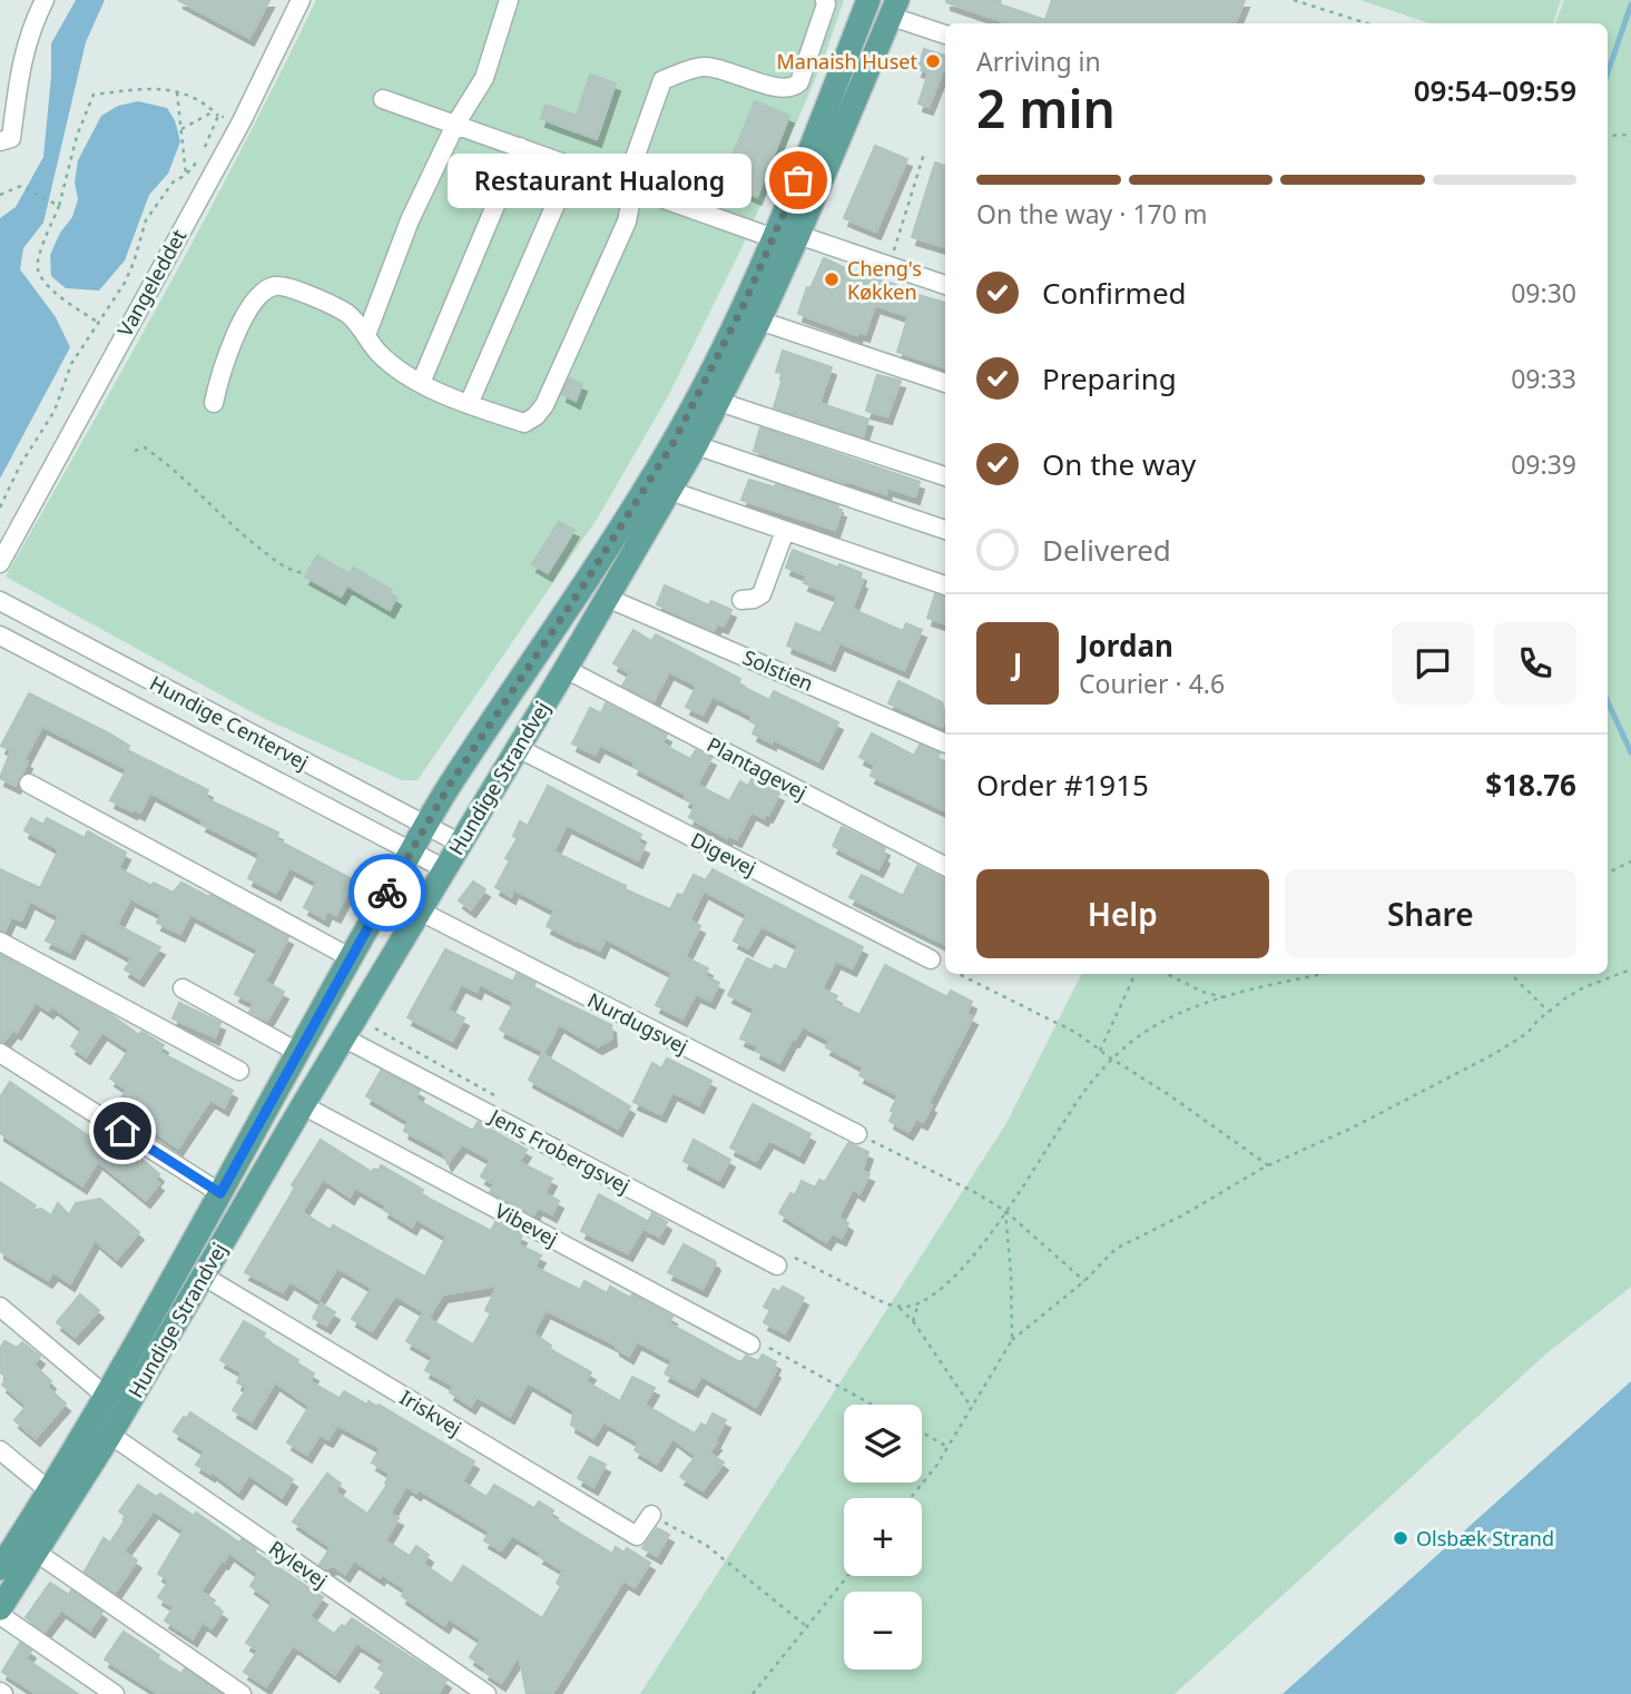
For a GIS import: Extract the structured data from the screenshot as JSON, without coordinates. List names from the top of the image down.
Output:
{
  "streets": {
    "main road": ["Hundige Strandvej"],
    "street": [
      "Vangeleddet",
      "Solstien",
      "Hundige Centervej",
      "Plantagevej",
      "Digevej",
      "Nurdugsvej",
      "Jens Frobergsvej",
      "Vibevej",
      "Iriskvej",
      "Rylevej"
    ]
  },
  "crossings": [
    ["Solstien", "Hundige Strandvej"],
    ["Hundige Centervej", "Hundige Strandvej"],
    ["Plantagevej", "Hundige Strandvej"],
    ["Hundige Strandvej", "Digevej"],
    ["Hundige Strandvej", "Nurdugsvej"],
    ["Hundige Strandvej", "Jens Frobergsvej"],
    ["Hundige Strandvej", "Vibevej"],
    ["Hundige Strandvej", "Iriskvej"],
    ["Hundige Strandvej", "Rylevej"]
  ],
  "places": [
    "Manaish Huset",
    "Restaurant Hualong",
    "Cheng's Køkken",
    "Olsbæk Strand"
  ],
  "page": {
    "heading": ["2 min", "Arriving in", "09:54–09:59"],
    "panel": [
      "Jordan",
      "Courier · 4.6",
      "Order #1915",
      "$18.76"
    ],
    "bubble": "Restaurant Hualong",
    "bar": "On the way · 170 m",
    "list": [
      ["Confirmed", "09:30"],
      ["Preparing", "09:33"],
      ["On the way", "09:39"],
      "Delivered"
    ],
    "round": "J",
    "buttons": ["Help", "Share"],
    "map_buttons": ["+", "−"]
  }
}
